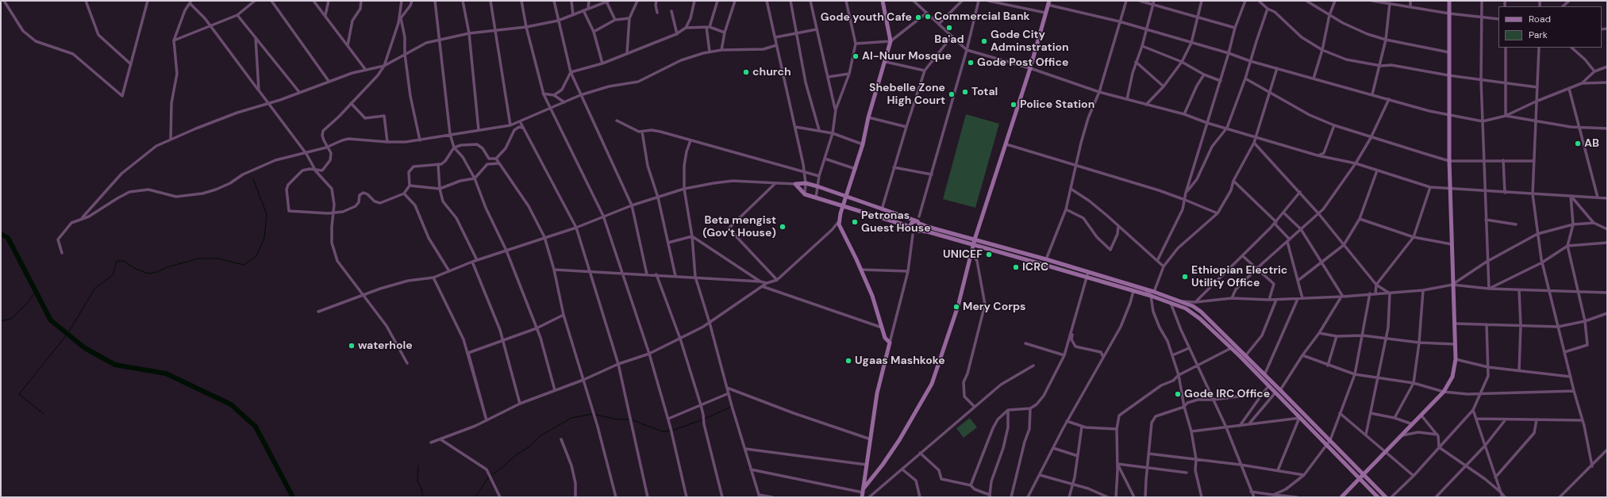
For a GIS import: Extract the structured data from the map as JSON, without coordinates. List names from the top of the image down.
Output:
{
  "places": [
    "Commercial Bank",
    "Gode youth Cafe",
    "Ba'ad",
    "Gode City Adminstration",
    "Al-Nuur Mosque",
    "Gode Post Office",
    "church",
    "Total",
    "Shebelle Zone High Court",
    "Police Station",
    "AB",
    "Petronas Guest House",
    "Beta mengist (Gov't House)",
    "UNICEF",
    "ICRC",
    "Ethiopian Electric Utility Office",
    "Mery Corps",
    "waterhole",
    "Ugaas Mashkoke",
    "Gode IRC Office"
  ],
  "legend": ["Road", "Park"]
}
